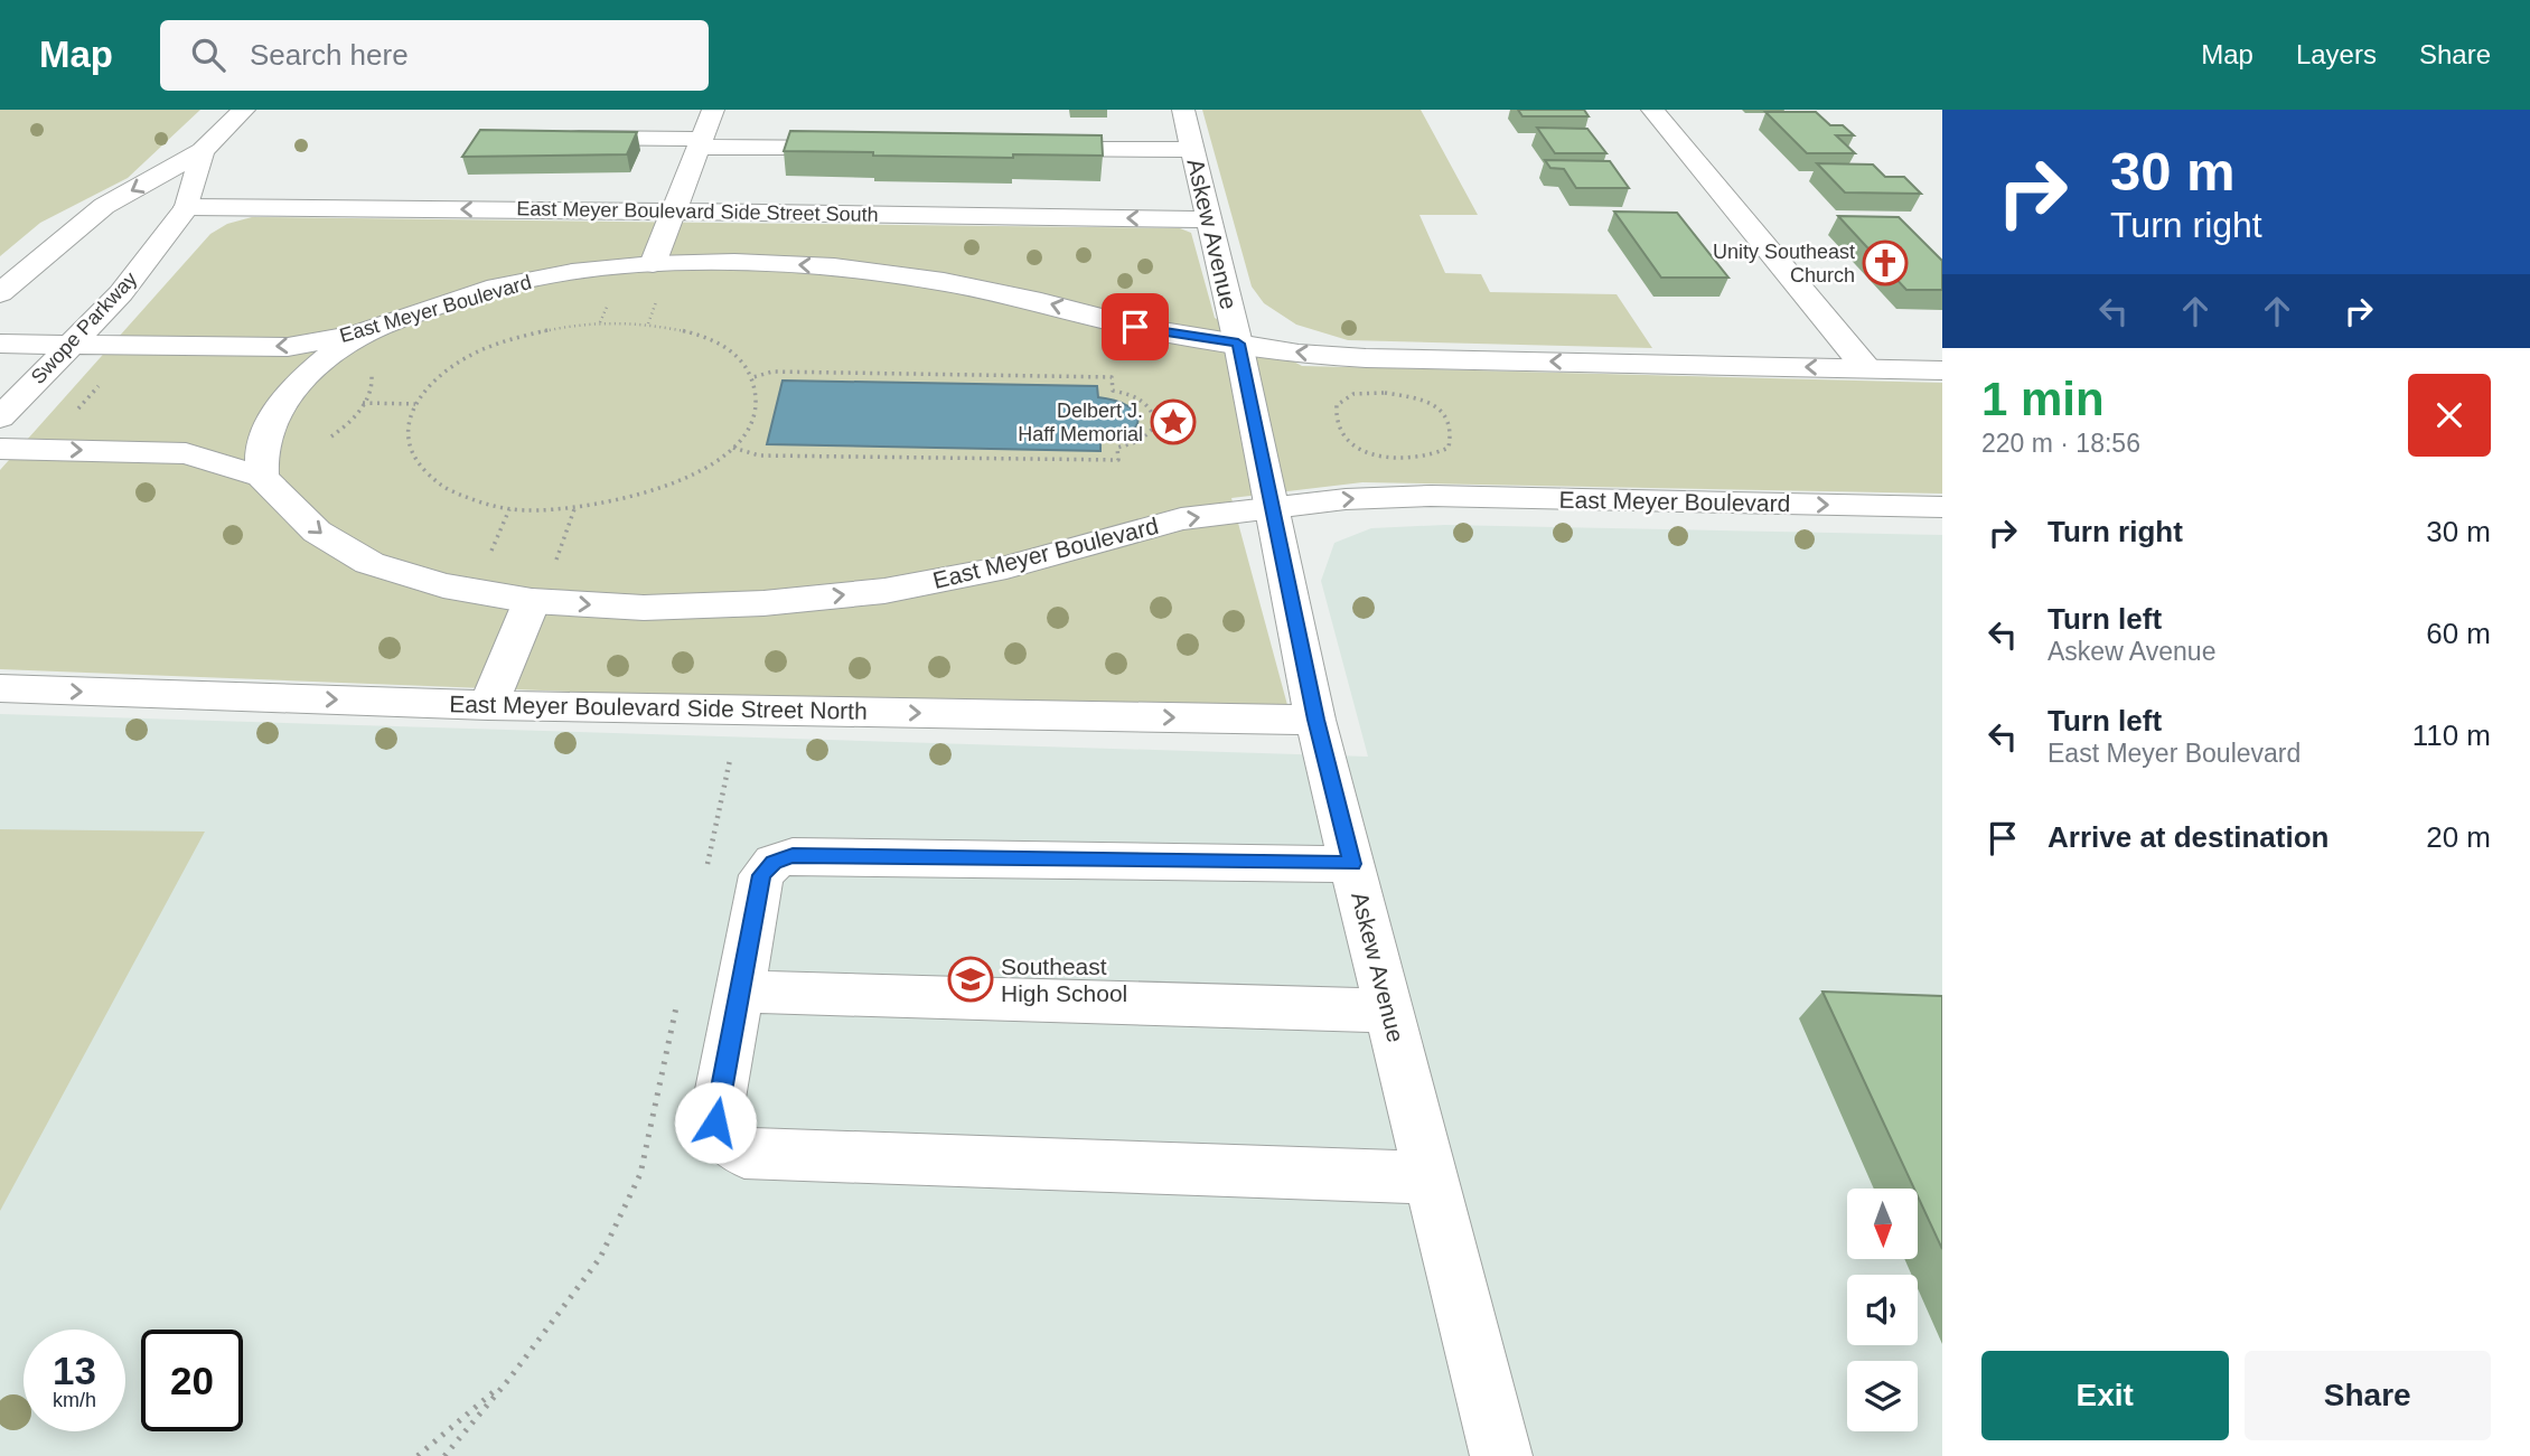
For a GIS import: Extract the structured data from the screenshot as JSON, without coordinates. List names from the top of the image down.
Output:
{
  "streets": {
    "main road": [
      "East Meyer Boulevard Side Street South",
      "Askew Avenue",
      "East Meyer Boulevard",
      "Swope Parkway",
      "East Meyer Boulevard Side Street North"
    ]
  },
  "crossings": [
    ["East Meyer Boulevard Side Street South", "Askew Avenue"],
    ["East Meyer Boulevard Side Street South", "Swope Parkway"],
    ["Askew Avenue", "East Meyer Boulevard"],
    ["Askew Avenue", "East Meyer Boulevard Side Street North"],
    ["East Meyer Boulevard", "Swope Parkway"]
  ],
  "places": {
    "church": ["Unity Southeast Church"],
    "place": ["Delbert J. Haff Memorial"],
    "school or university": ["Southeast High School"]
  },
  "north": "bottom",
  "page": {
    "header": "Map",
    "search": "Search here",
    "nav": ["Map", "Layers", "Share"],
    "turn": ["30 m", "Turn right"],
    "heading": ["1 min", "220 m · 18:56"],
    "list": [
      {
        "name": "Turn right",
        "value": "30 m"
      },
      {
        "name": "Turn left",
        "note": "Askew Avenue",
        "value": "60 m"
      },
      {
        "name": "Turn left",
        "note": "East Meyer Boulevard",
        "value": "110 m"
      },
      {
        "name": "Arrive at destination",
        "value": "20 m"
      }
    ],
    "speed": "13 km/h",
    "limit": "20",
    "buttons": ["Exit", "Share"]
  }
}
